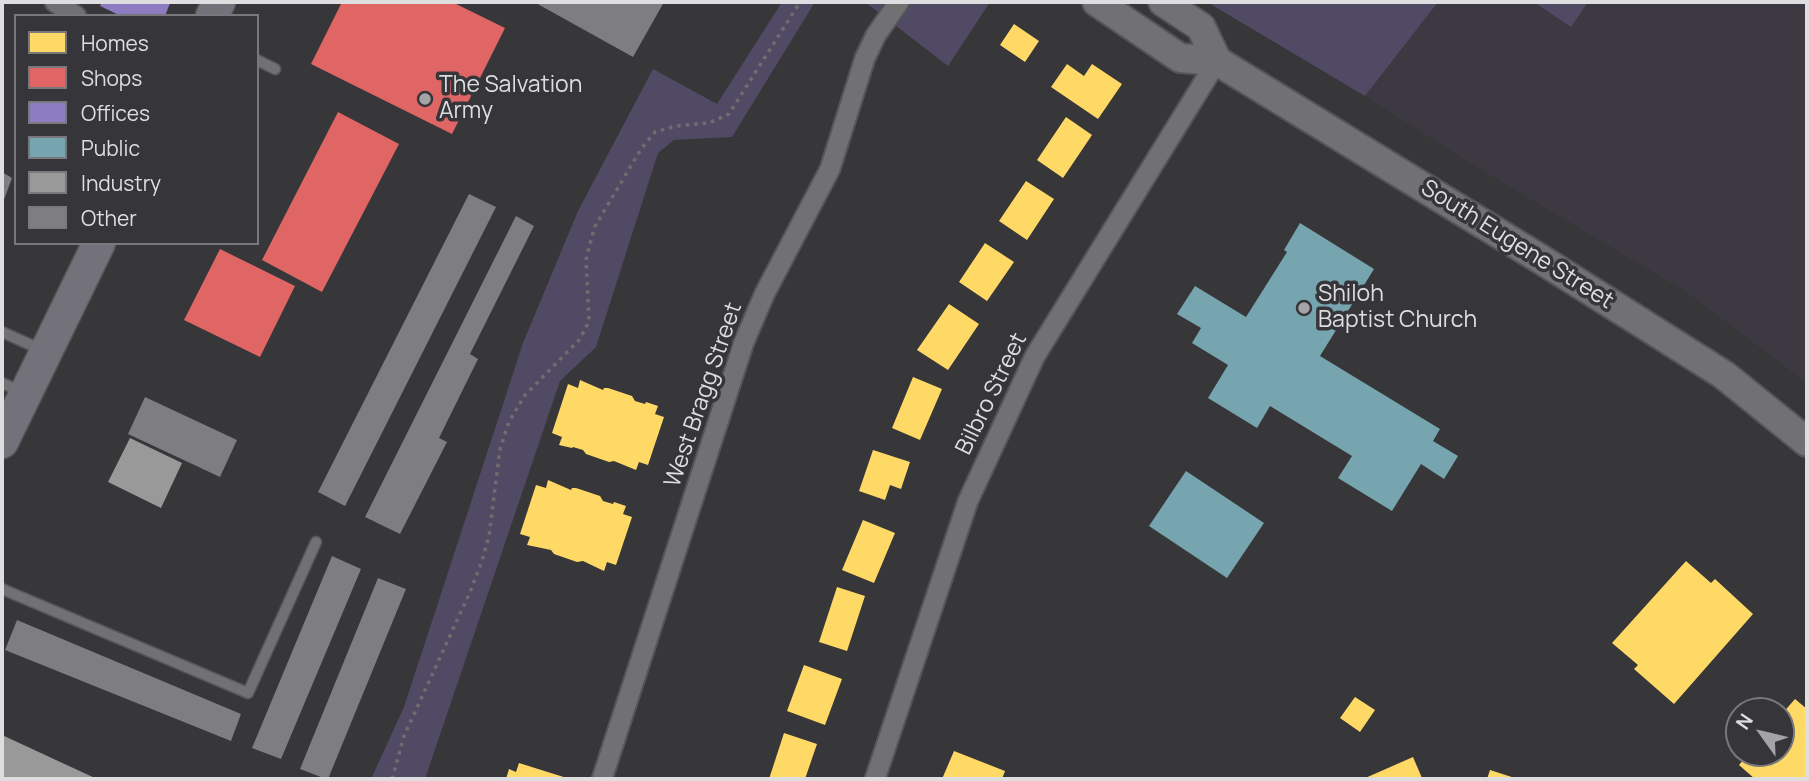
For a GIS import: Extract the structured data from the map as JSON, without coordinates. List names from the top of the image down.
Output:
{
  "streets": {
    "main road": ["South Eugene Street"],
    "street": ["Bilbro Street", "West Bragg Street"]
  },
  "crossings": [
    ["South Eugene Street", "Bilbro Street"]
  ],
  "places": ["The Salvation Army", "Shiloh Baptist Church"],
  "legend": [
    "Homes",
    "Shops",
    "Offices",
    "Public",
    "Industry",
    "Other"
  ],
  "north": "top left"
}
